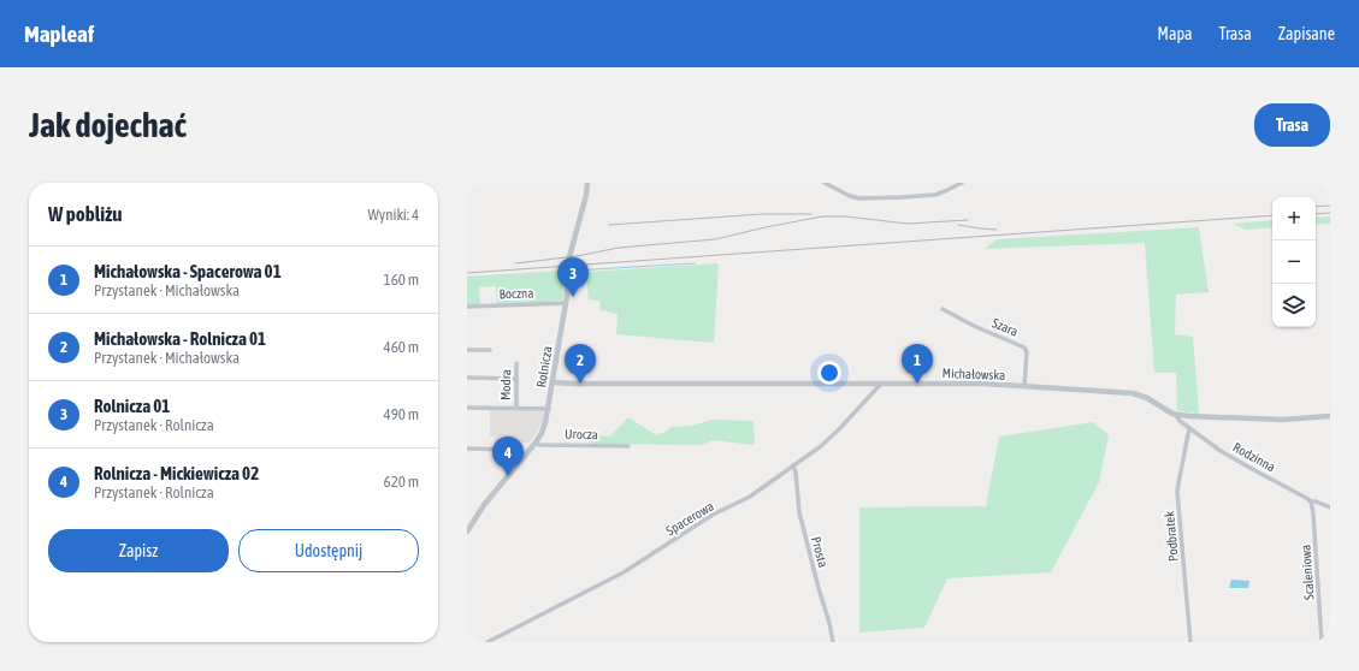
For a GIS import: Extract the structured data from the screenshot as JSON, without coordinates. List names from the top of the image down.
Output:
{
  "streets": {
    "street": [
      "Boczna",
      "Szara",
      "Rolnicza",
      "Michałowska",
      "Modra",
      "Urocza",
      "Rodzinna",
      "Spacerowa",
      "Podbratek",
      "Prosta",
      "Scaleniowa"
    ]
  },
  "crossings": [
    ["Boczna", "Rolnicza"],
    ["Szara", "Michałowska"],
    ["Rolnicza", "Michałowska"],
    ["Rolnicza", "Urocza"],
    ["Michałowska", "Rodzinna"],
    ["Michałowska", "Spacerowa"],
    ["Rodzinna", "Podbratek"],
    ["Rodzinna", "Scaleniowa"],
    ["Spacerowa", "Prosta"]
  ],
  "page": {
    "header": "Mapleaf",
    "nav": ["Mapa", "Trasa", "Zapisane"],
    "buttons": [
      "Trasa",
      ["Zapisz", "Udostępnij"]
    ],
    "title": "Jak dojechać",
    "heading": ["W pobliżu", "Wyniki: 4"],
    "map_buttons": ["+", "−"],
    "list": [
      {
        "mark": "1",
        "name": "Michałowska - Spacerowa 01",
        "note": "Przystanek · Michałowska",
        "value": "160 m"
      },
      {
        "mark": "2",
        "name": "Michałowska - Rolnicza 01",
        "note": "Przystanek · Michałowska",
        "value": "460 m"
      },
      {
        "mark": "3",
        "name": "Rolnicza 01",
        "note": "Przystanek · Rolnicza",
        "value": "490 m"
      },
      {
        "mark": "4",
        "name": "Rolnicza - Mickiewicza 02",
        "note": "Przystanek · Rolnicza",
        "value": "620 m"
      }
    ],
    "pins": [
      "3",
      "1",
      "2",
      "4"
    ]
  }
}
